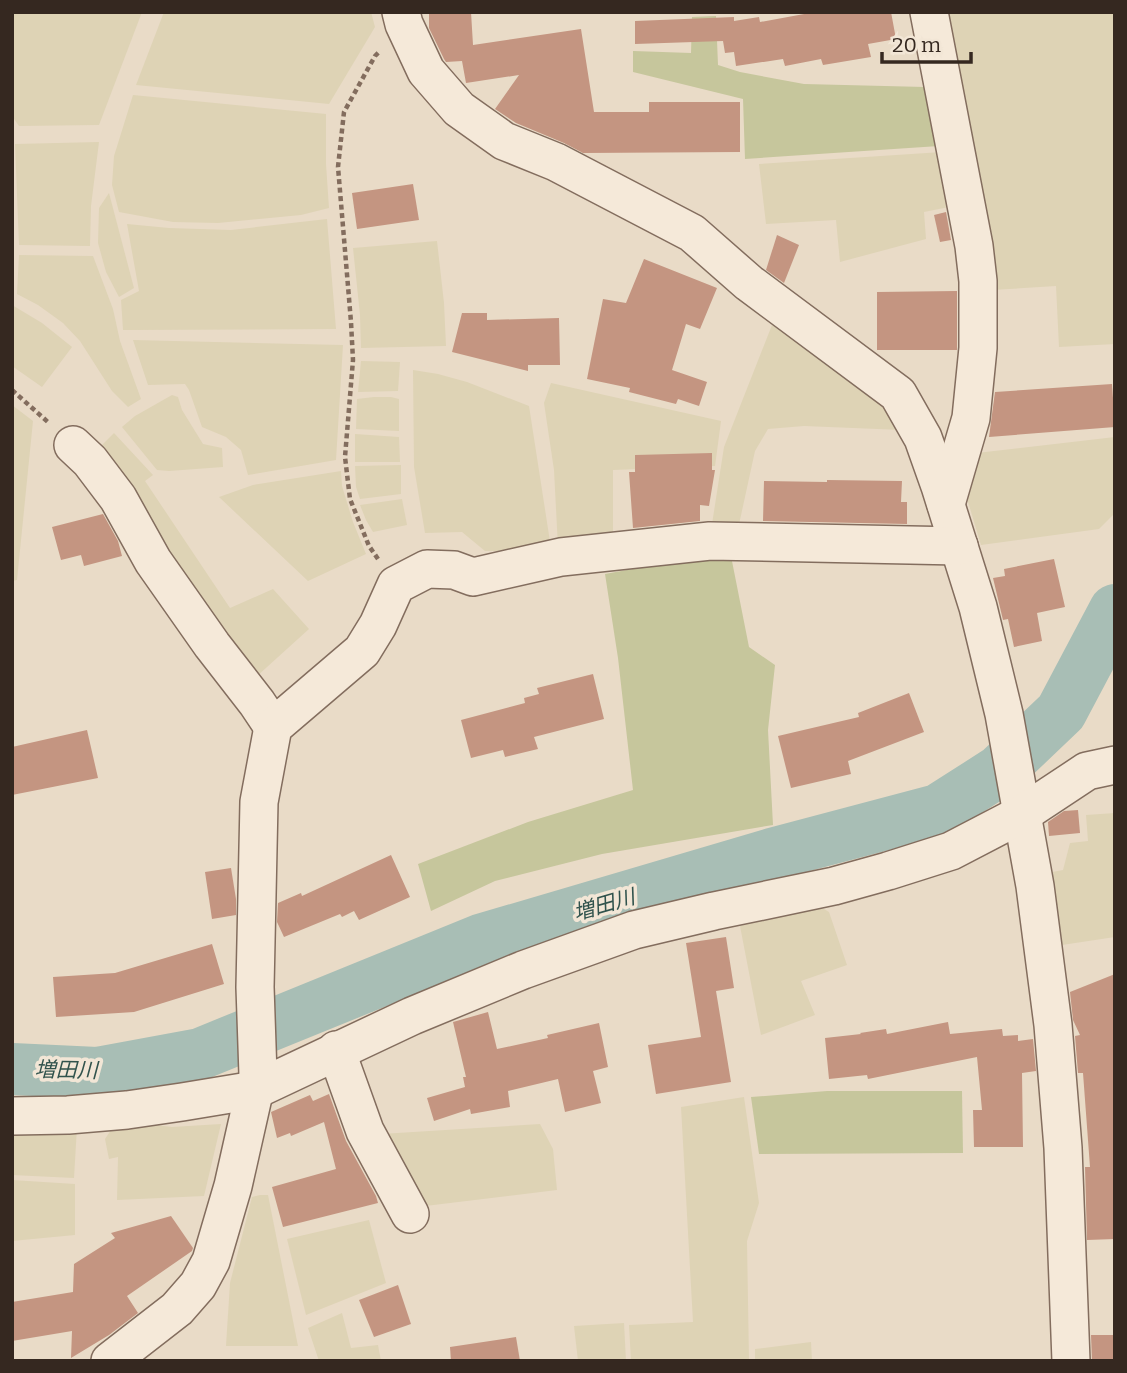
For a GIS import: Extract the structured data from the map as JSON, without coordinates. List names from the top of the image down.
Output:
{
  "water": ["増田川"],
  "scale_bar": "20 m"
}
